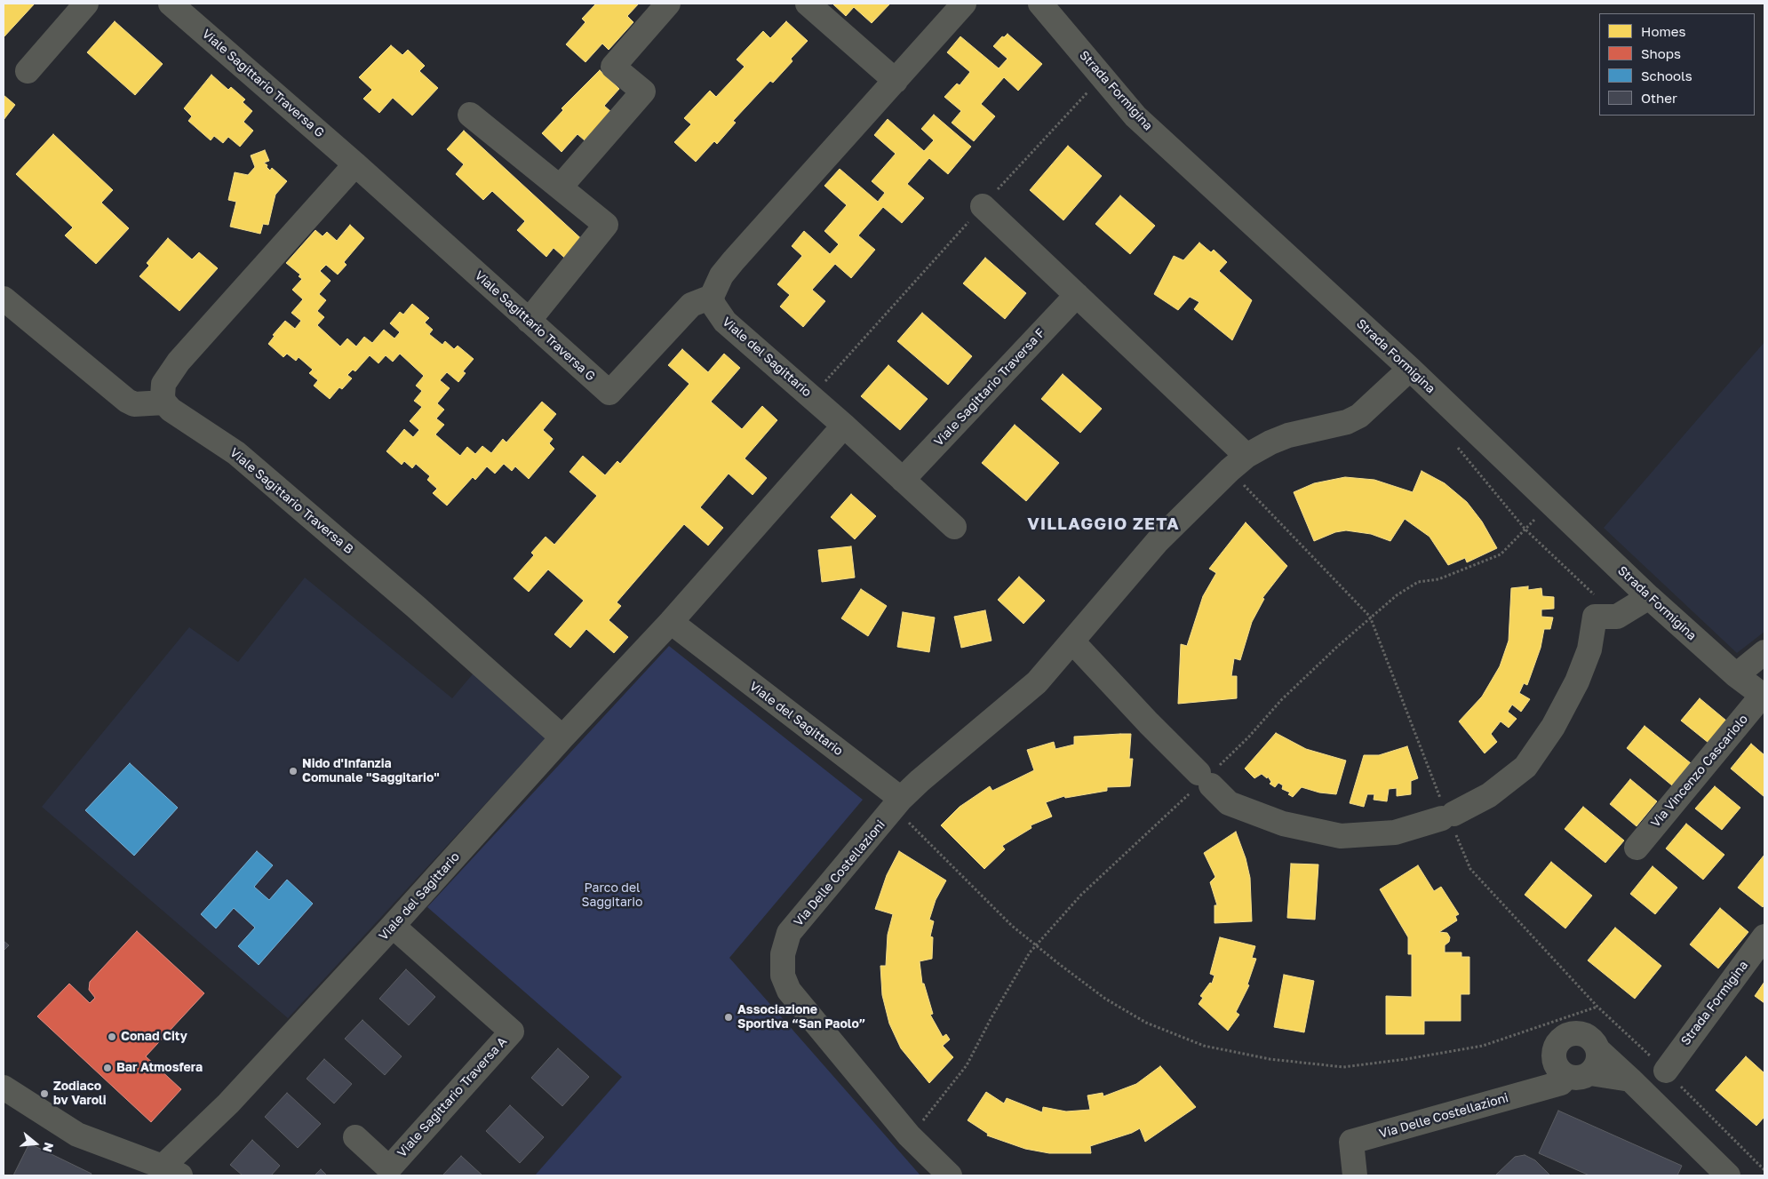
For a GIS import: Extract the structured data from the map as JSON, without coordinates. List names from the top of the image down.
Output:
{
  "streets": {
    "street": [
      "Viale Sagittario Traversa G",
      "Strada Formigina",
      "Viale del Sagittario",
      "Viale Sagittario Traversa F",
      "Viale Sagittario Traversa B",
      "Via Vincenzo Cascariolo",
      "Via Delle Costellazioni",
      "Viale Sagittario Traversa A"
    ]
  },
  "crossings": [
    ["Viale Sagittario Traversa G", "Viale del Sagittario"],
    ["Strada Formigina", "Via Vincenzo Cascariolo"],
    ["Strada Formigina", "Via Delle Costellazioni"],
    ["Viale del Sagittario", "Viale Sagittario Traversa B"],
    ["Viale del Sagittario", "Via Delle Costellazioni"],
    ["Viale del Sagittario", "Viale Sagittario Traversa A"]
  ],
  "districts": ["VILLAGGIO ZETA"],
  "parks": ["Parco del Saggitario"],
  "places": [
    "Nido d'Infanzia Comunale \"Saggitario\"",
    "Associazione Sportiva “San Paolo”",
    "Conad City",
    "Bar Atmosfera",
    "Zodiaco bv Varoli"
  ],
  "legend": [
    "Homes",
    "Shops",
    "Schools",
    "Other"
  ],
  "north": "right"
}
